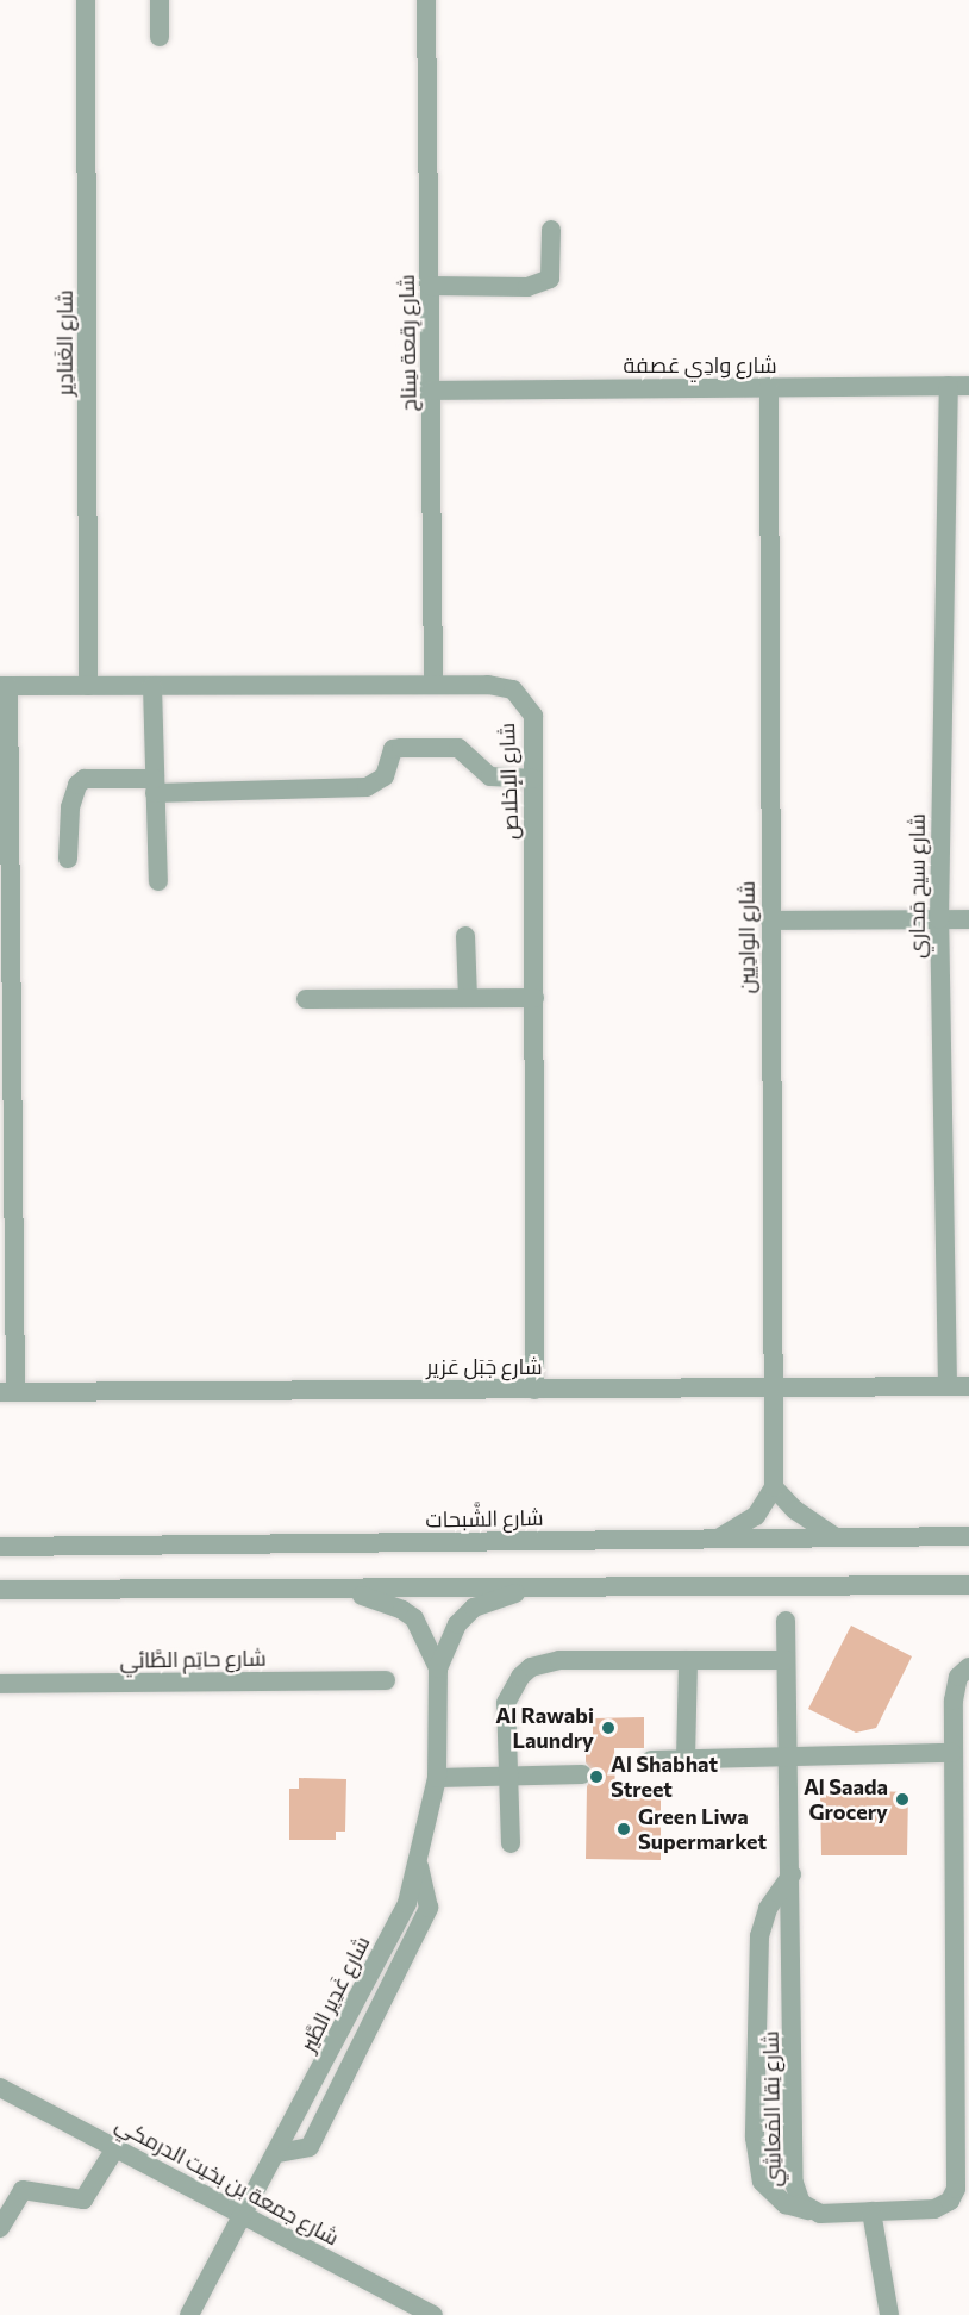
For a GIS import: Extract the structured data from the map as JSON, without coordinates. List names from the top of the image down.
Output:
{
  "streets": {
    "street": [
      "شارع الغَنادِير",
      "شارع رِقعة سِناح",
      "شارع وادِي عَصفة",
      "شارع الإخلاص",
      "شارع سيح مَحاري",
      "شارع الوادِيين",
      "شارع جَبَل عَزير",
      "شارع الشَّبحات",
      "شارع حاتِم الطَّائي",
      "شارع غَدِير الطَّير",
      "شارع نِقا المَعاشِي",
      "شارع جمعة بن بخيت الدرمكي"
    ]
  },
  "crossings": [
    ["شارع الغَنادِير", "شارع الإخلاص"],
    ["شارع رِقعة سِناح", "شارع وادِي عَصفة"],
    ["شارع رِقعة سِناح", "شارع الإخلاص"],
    ["شارع وادِي عَصفة", "شارع سيح مَحاري"],
    ["شارع وادِي عَصفة", "شارع الوادِيين"],
    ["شارع الإخلاص", "شارع جَبَل عَزير"],
    ["شارع سيح مَحاري", "شارع جَبَل عَزير"],
    ["شارع الوادِيين", "شارع جَبَل عَزير"],
    ["شارع غَدِير الطَّير", "شارع جمعة بن بخيت الدرمكي"]
  ],
  "places": [
    "Al Rawabi Laundry",
    "Al Shabhat Street",
    "Al Saada Grocery",
    "Green Liwa Supermarket"
  ]
}
